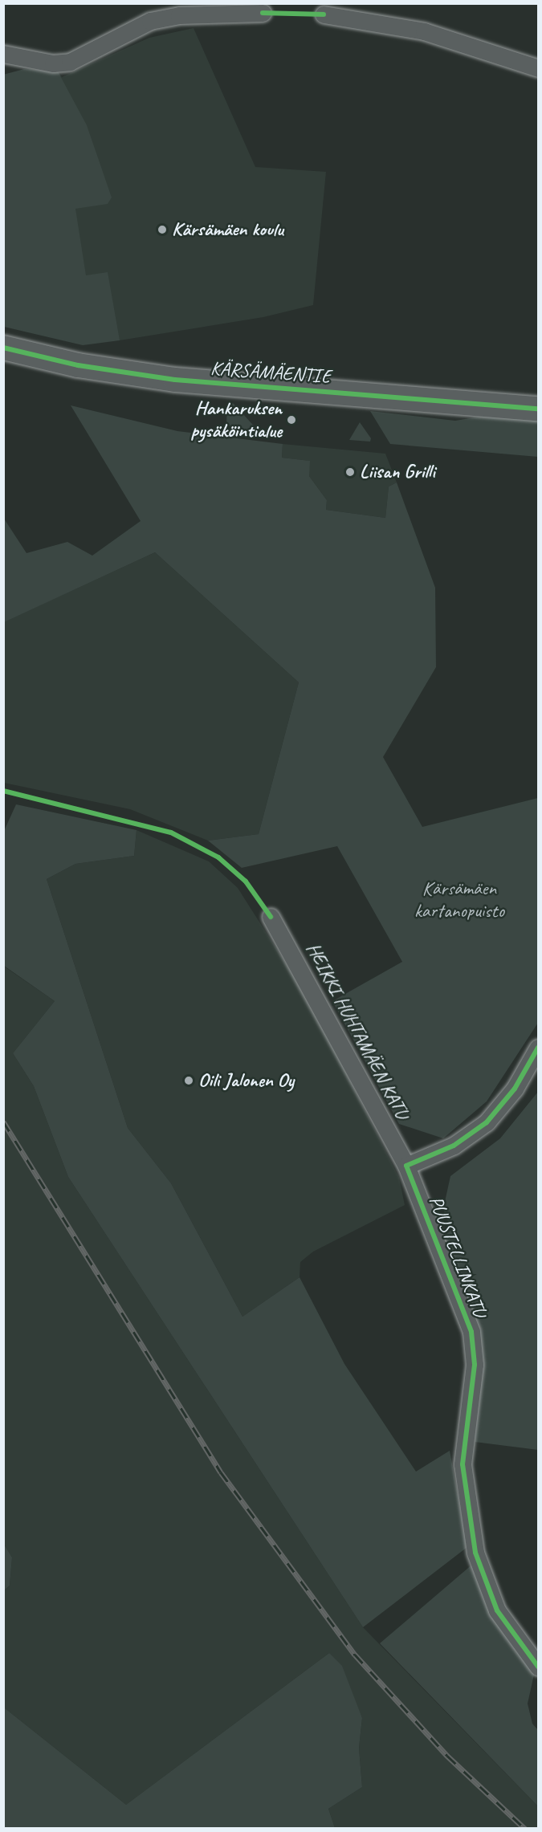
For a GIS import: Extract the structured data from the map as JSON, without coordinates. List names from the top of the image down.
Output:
{
  "streets": {
    "street": ["KÄRSÄMÄENTIE", "HEIKKI HUHTAMÄEN KATU", "PUUSTELLINKATU"]
  },
  "crossings": [
    ["HEIKKI HUHTAMÄEN KATU", "PUUSTELLINKATU"]
  ],
  "parks": ["Kärsämäen kartanopuisto"],
  "places": [
    "Kärsämäen koulu",
    "Hankaruksen pysäköintialue",
    "Liisan Grilli",
    "Oili Jalonen Oy"
  ]
}
